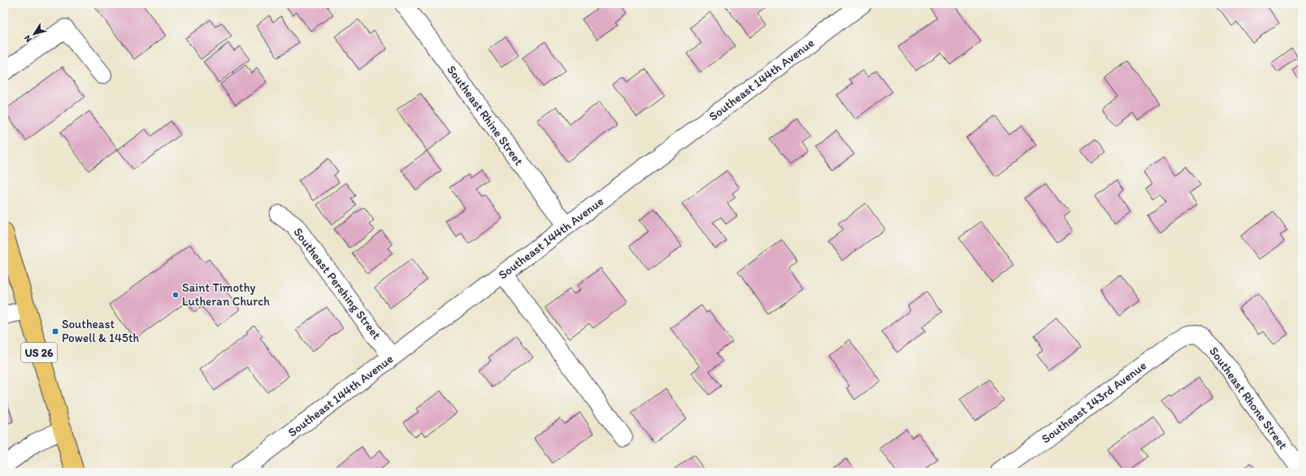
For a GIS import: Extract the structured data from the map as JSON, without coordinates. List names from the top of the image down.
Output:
{
  "streets": {
    "main road": ["US 26"],
    "street": [
      "Southeast 144th Avenue",
      "Southeast Rhine Street",
      "Southeast Pershing Street",
      "Southeast Rhone Street",
      "Southeast 143rd Avenue"
    ]
  },
  "crossings": [
    ["Southeast 144th Avenue", "Southeast Rhine Street"],
    ["Southeast 144th Avenue", "Southeast Pershing Street"],
    ["Southeast Rhone Street", "Southeast 143rd Avenue"]
  ],
  "places": {
    "other": ["Saint Timothy Lutheran Church"],
    "transit": ["Southeast Powell & 145th"]
  },
  "north": "bottom left"
}
